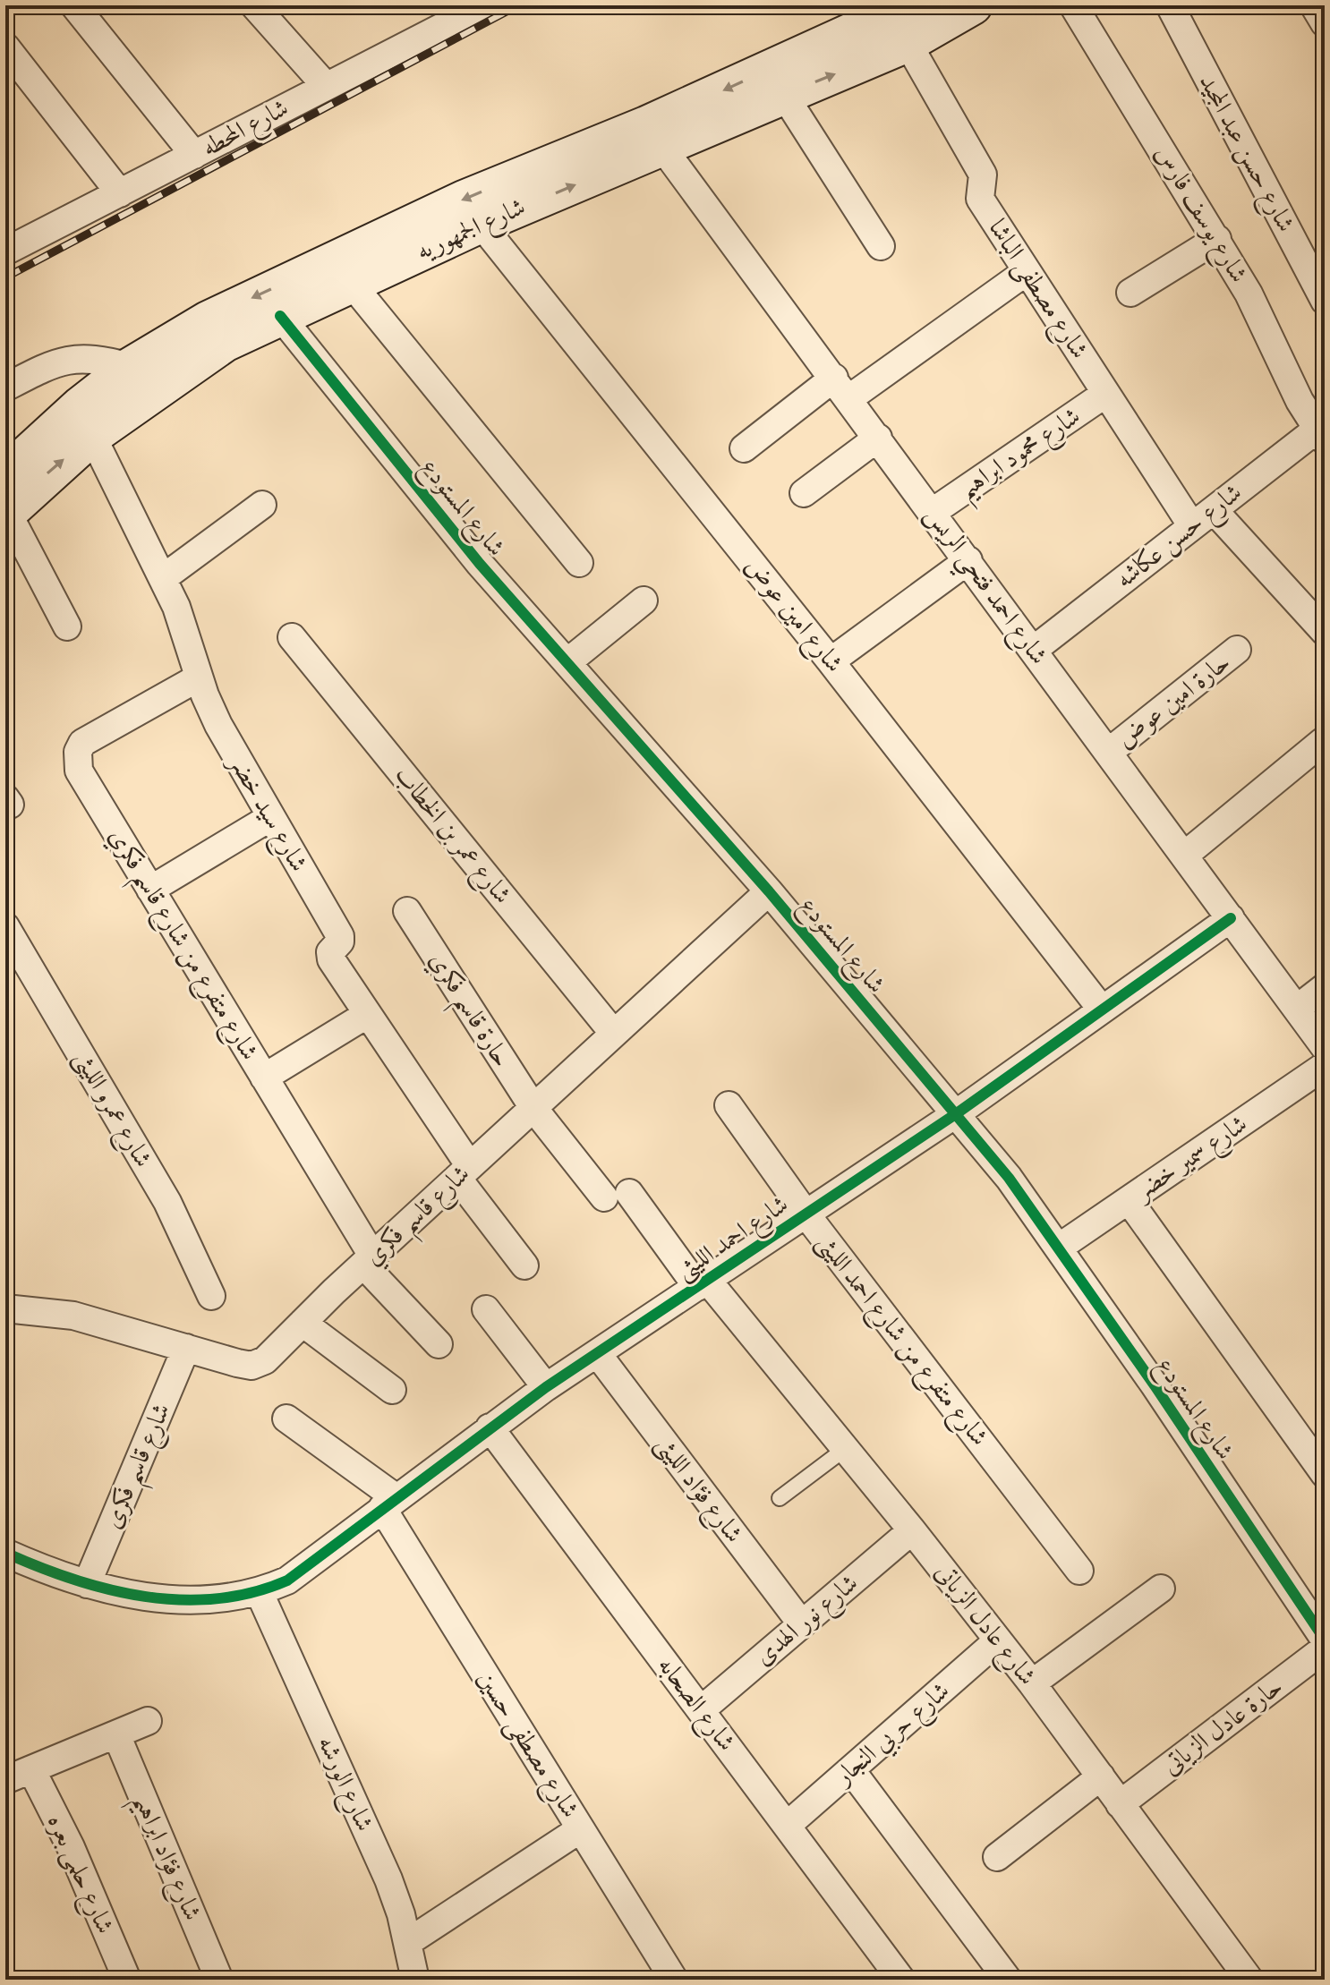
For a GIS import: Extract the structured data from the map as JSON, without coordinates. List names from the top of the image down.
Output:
{
  "streets": {
    "main road": ["شارع الجمهوريه"],
    "street": [
      "شارع المحطه",
      "شارع حسن عبد المجيد",
      "شارع يوسف فارس",
      "شارع مصطفى الباشا",
      "شارع محمود ابراهيم",
      "شارع المستودع",
      "شارع حسن عكاشه",
      "شارع احمد فتحي الريس",
      "شارع امين عوض",
      "حارة امين عوض",
      "شارع سيد خضر",
      "شارع عمر بن الخطاب",
      "شارع متفرع من شارع قاسم فكري",
      "حارة قاسم فكري",
      "شارع عمرو الليثى",
      "شارع سمير خضر",
      "شارع قاسم فكري",
      "شارع احمد الليثى",
      "شارع متفرع من شارع احمد الليثى",
      "شارع قاسم فكرى",
      "شارع فؤاد الليثى",
      "شارع نور الهدى",
      "شارع عادل الزياتى",
      "شارع الصحابه",
      "حارة عادل الزياتى",
      "شارع حربي النجار",
      "شارع مصطفى حسين",
      "شارع الورشه",
      "شارع فؤاد ابراهيم",
      "شارع حلمى بعره"
    ]
  },
  "crossings": [
    ["شارع يوسف فارس", "شارع حسن عكاشه"],
    ["شارع الجمهوريه", "شارع مصطفى الباشا"],
    ["شارع الجمهوريه", "شارع المستودع"],
    ["شارع الجمهوريه", "شارع احمد فتحي الريس"],
    ["شارع الجمهوريه", "شارع امين عوض"],
    ["شارع الجمهوريه", "شارع سيد خضر"],
    ["شارع مصطفى الباشا", "شارع محمود ابراهيم"],
    ["شارع مصطفى الباشا", "شارع حسن عكاشه"],
    ["شارع محمود ابراهيم", "شارع احمد فتحي الريس"],
    ["شارع المستودع", "شارع سمير خضر"],
    ["شارع المستودع", "شارع قاسم فكري"],
    ["شارع المستودع", "شارع احمد الليثى"],
    ["شارع حسن عكاشه", "شارع احمد فتحي الريس"],
    ["شارع احمد فتحي الريس", "حارة امين عوض"],
    ["شارع احمد فتحي الريس", "شارع احمد الليثى"],
    ["شارع امين عوض", "شارع احمد الليثى"],
    ["شارع سيد خضر", "شارع متفرع من شارع قاسم فكري"],
    ["شارع سيد خضر", "شارع قاسم فكري"],
    ["شارع عمر بن الخطاب", "شارع قاسم فكري"],
    ["شارع متفرع من شارع قاسم فكري", "شارع قاسم فكري"],
    ["حارة قاسم فكري", "شارع قاسم فكري"],
    ["حارة قاسم فكري", "شارع عادل الزياتى"],
    ["شارع قاسم فكري", "شارع قاسم فكرى"],
    ["شارع احمد الليثى", "شارع متفرع من شارع احمد الليثى"],
    ["شارع احمد الليثى", "شارع قاسم فكرى"],
    ["شارع احمد الليثى", "شارع فؤاد الليثى"],
    ["شارع احمد الليثى", "شارع عادل الزياتى"],
    ["شارع احمد الليثى", "شارع الصحابه"],
    ["شارع احمد الليثى", "شارع مصطفى حسين"],
    ["شارع احمد الليثى", "شارع الورشه"],
    ["شارع فؤاد الليثى", "شارع نور الهدى"],
    ["شارع نور الهدى", "شارع عادل الزياتى"],
    ["شارع نور الهدى", "شارع الصحابه"],
    ["شارع عادل الزياتى", "حارة عادل الزياتى"],
    ["شارع عادل الزياتى", "شارع حربي النجار"],
    ["شارع الصحابه", "شارع حربي النجار"]
  ]
}
